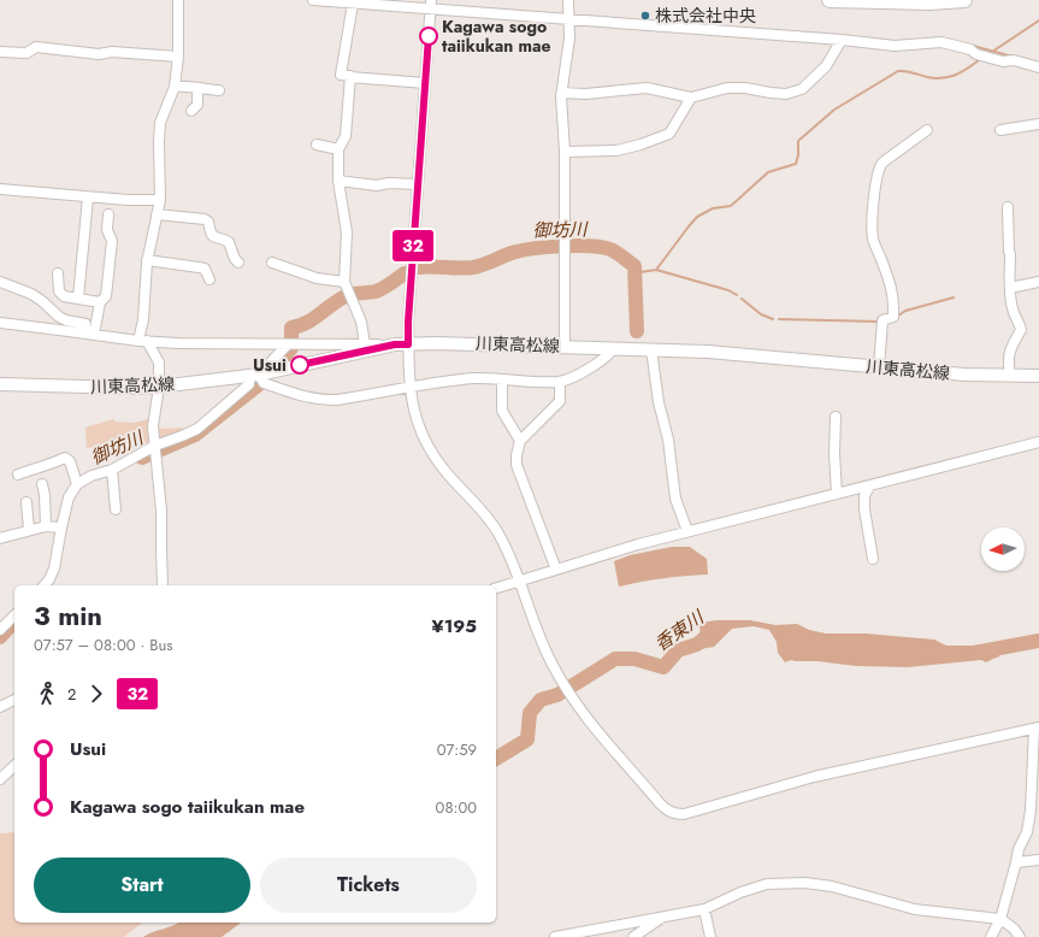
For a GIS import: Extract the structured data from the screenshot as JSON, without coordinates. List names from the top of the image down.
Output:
{
  "streets": {
    "main road": ["川東高松線"]
  },
  "water": ["御坊川", "香東川"],
  "places": ["株式会社中央", "Kagawa sogo taiikukan mae", "Usui"],
  "lines": ["bus line 32"],
  "north": "left",
  "page": {
    "on_map": "32",
    "heading": ["3 min", "07:57 – 08:00 · Bus", "¥195"],
    "legs": ["2", "32"],
    "list": [
      {
        "name": "Usui",
        "value": "07:59"
      },
      {
        "name": "Kagawa sogo taiikukan mae",
        "value": "08:00"
      }
    ],
    "buttons": ["Start", "Tickets"]
  }
}
